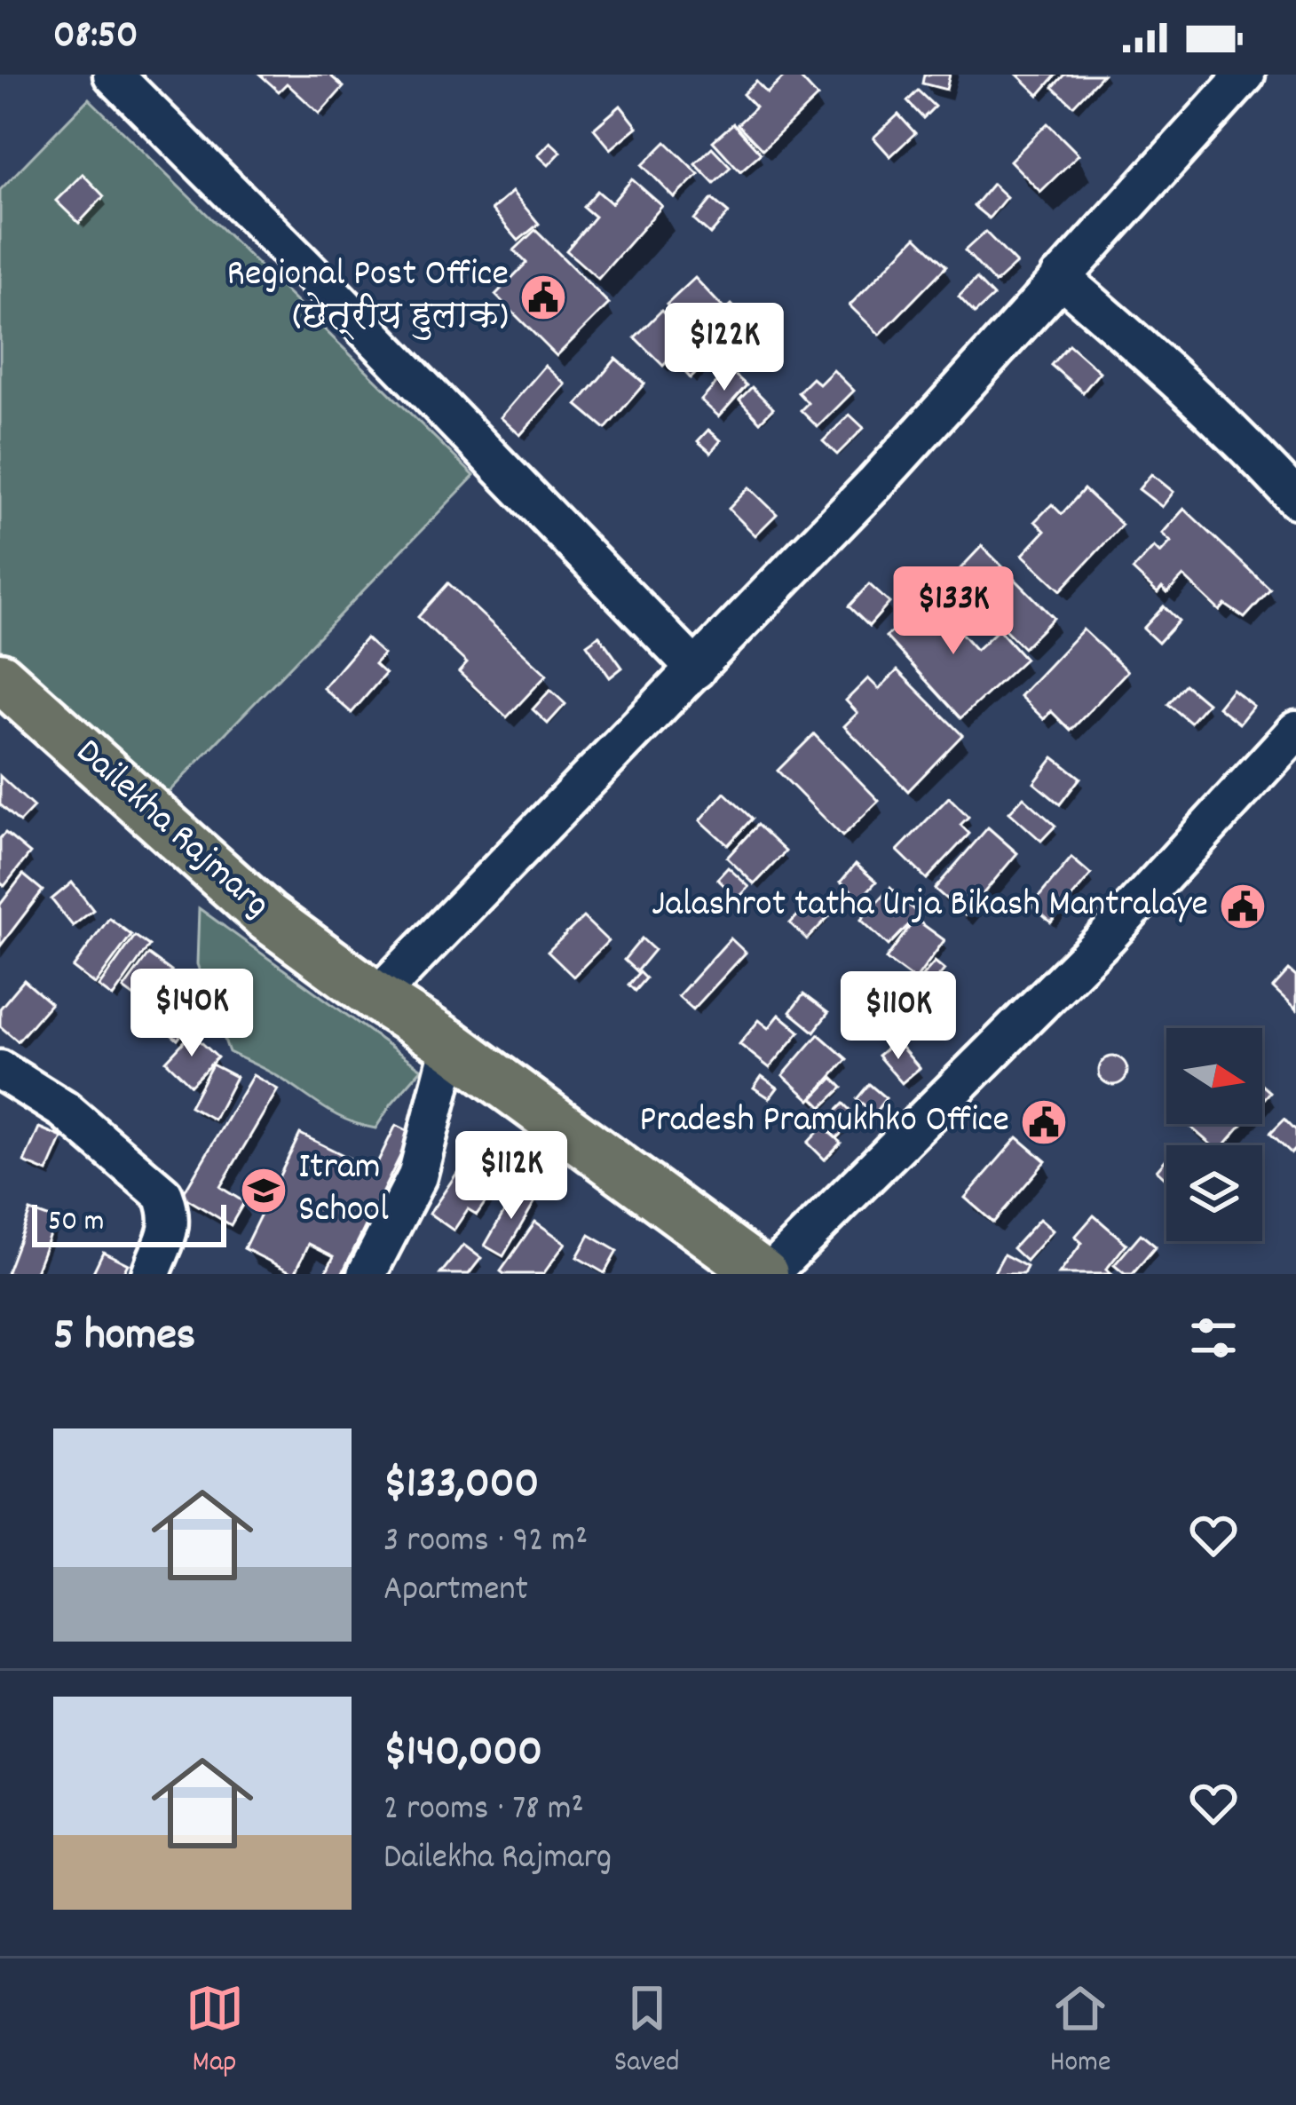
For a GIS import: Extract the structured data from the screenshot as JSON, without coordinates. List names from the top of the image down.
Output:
{
  "streets": {
    "main road": ["Dailekha Rajmarg"]
  },
  "places": {
    "public building": ["Regional Post Office (छेत्रीय हुलाक)", "Jalashrot tatha Urja Bikash Mantralaye", "Pradesh Pramukhko Office"],
    "school or university": ["Itram School"]
  },
  "scale_bar": "50 m",
  "north": "right",
  "page": {
    "status": "08:50",
    "price": [
      "$122K",
      "$133K",
      "$140K",
      "$110K",
      "$112K"
    ],
    "scale": "50 m",
    "heading": "5 homes",
    "list": [
      {
        "name": "$133,000",
        "note": "3 rooms · 92 m² · Apartment"
      },
      {
        "name": "$140,000",
        "note": "2 rooms · 78 m² · Dailekha Rajmarg"
      }
    ],
    "tabs": ["Map", "Saved", "Home"]
  }
}
